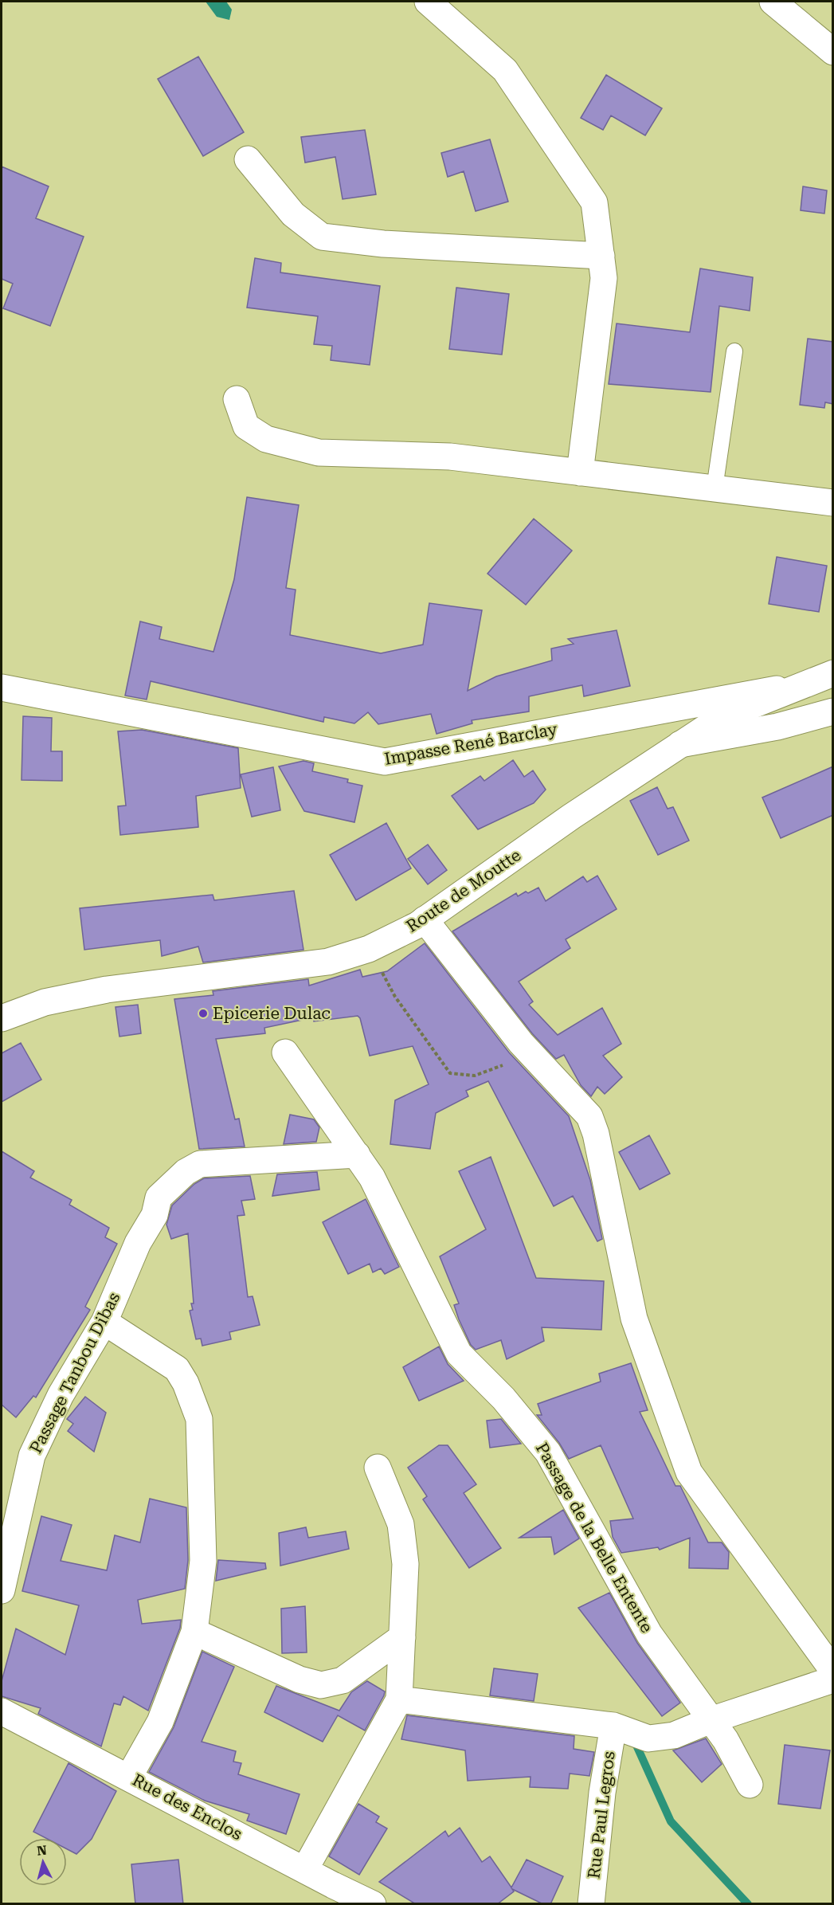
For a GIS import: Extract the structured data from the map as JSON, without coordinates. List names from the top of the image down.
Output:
{
  "streets": {
    "street": [
      "Impasse René Barclay",
      "Route de Moutte",
      "Passage Tanbou Dibas",
      "Passage de la Belle Entente",
      "Rue des Enclos",
      "Rue Paul Legros"
    ]
  },
  "crossings": [
    ["Impasse René Barclay", "Route de Moutte"],
    ["Passage Tanbou Dibas", "Passage de la Belle Entente"]
  ],
  "places": ["Epicerie Dulac"],
  "north": "top"
}
